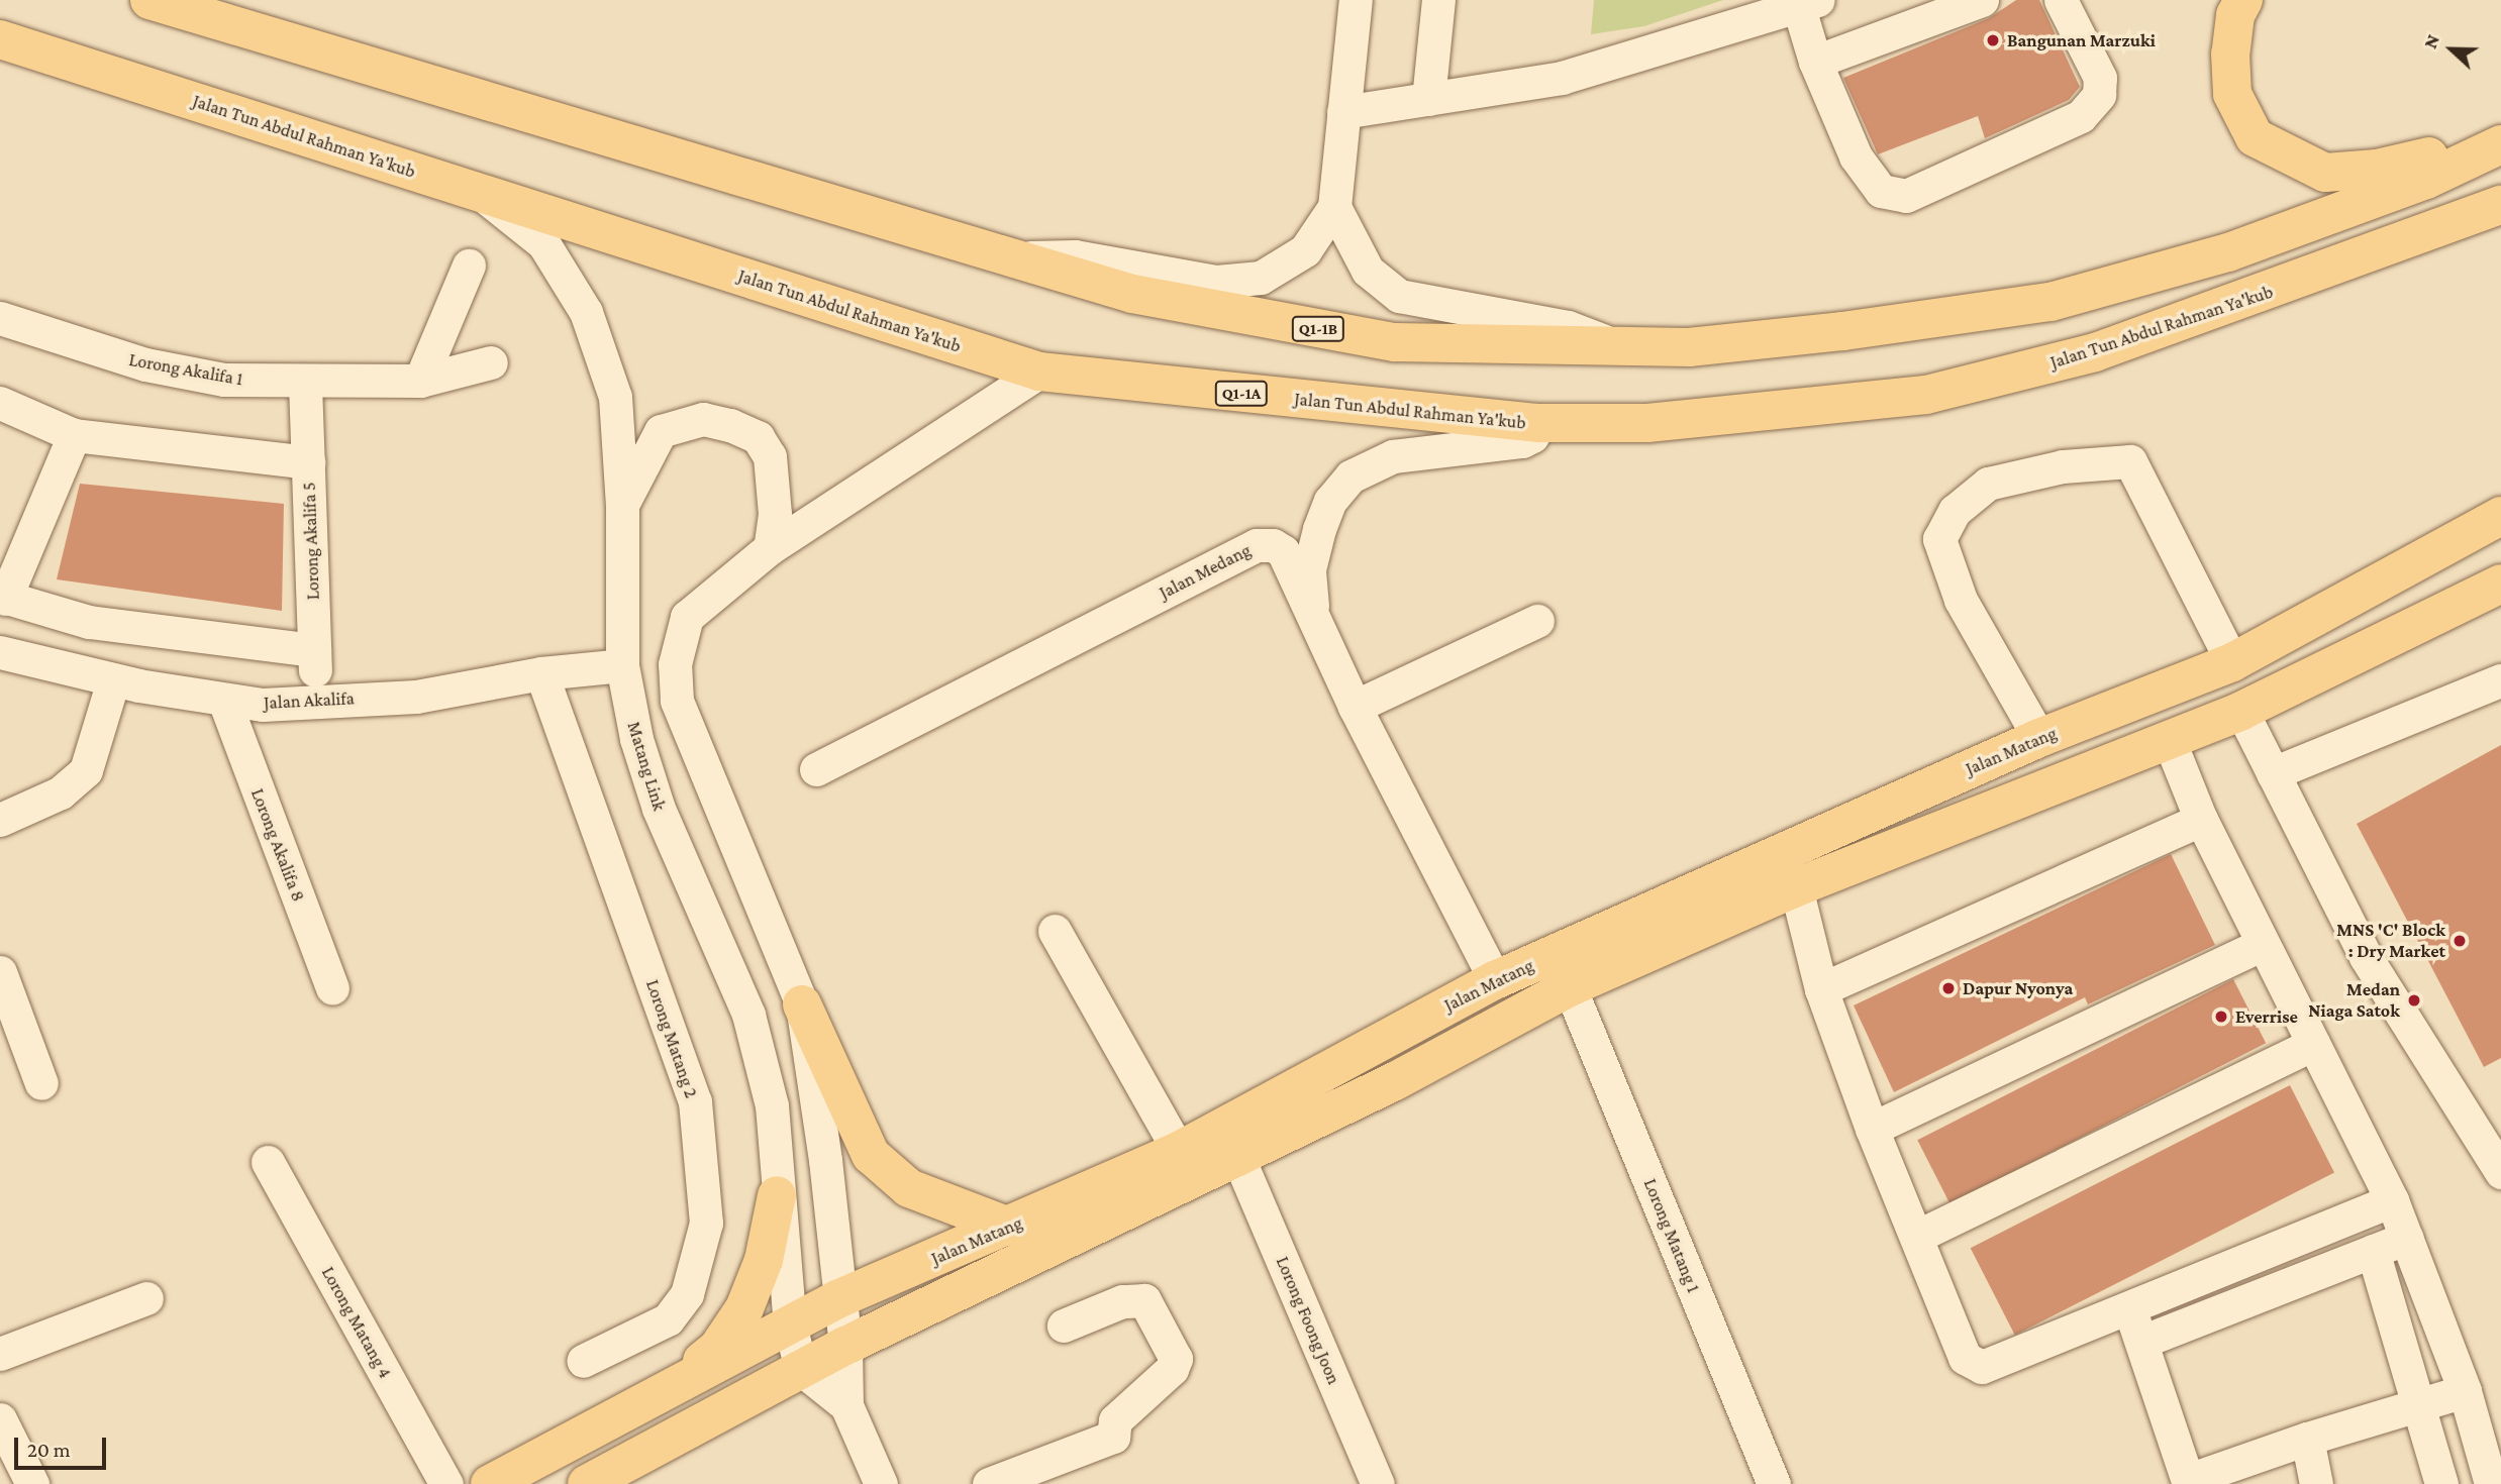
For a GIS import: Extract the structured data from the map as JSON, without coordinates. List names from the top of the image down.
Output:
{
  "streets": {
    "main road": [
      "Jalan Tun Abdul Rahman Ya'kub",
      "Q1-1B",
      "Q1-1A",
      "Jalan Matang"
    ],
    "street": [
      "Lorong Akalifa 1",
      "Lorong Akalifa 5",
      "Jalan Medang",
      "Jalan Akalifa",
      "Matang Link",
      "Lorong Akalifa 8",
      "Lorong Matang 2",
      "Lorong Matang 1",
      "Lorong Foong Joon",
      "Lorong Matang 4"
    ]
  },
  "crossings": [
    ["Jalan Tun Abdul Rahman Ya'kub", "Matang Link"],
    ["Lorong Akalifa 1", "Lorong Akalifa 5"],
    ["Lorong Akalifa 5", "Jalan Akalifa"],
    ["Jalan Medang", "Jalan Matang"],
    ["Jalan Akalifa", "Matang Link"],
    ["Jalan Akalifa", "Lorong Akalifa 8"],
    ["Jalan Akalifa", "Lorong Matang 2"],
    ["Jalan Matang", "Matang Link"],
    ["Jalan Matang", "Lorong Matang 1"],
    ["Jalan Matang", "Lorong Foong Joon"]
  ],
  "places": [
    "Bangunan Marzuki",
    "MNS 'C' Block : Dry Market",
    "Dapur Nyonya",
    "Medan Niaga Satok",
    "Everrise"
  ],
  "scale_bar": "20 m",
  "north": "left"
}
